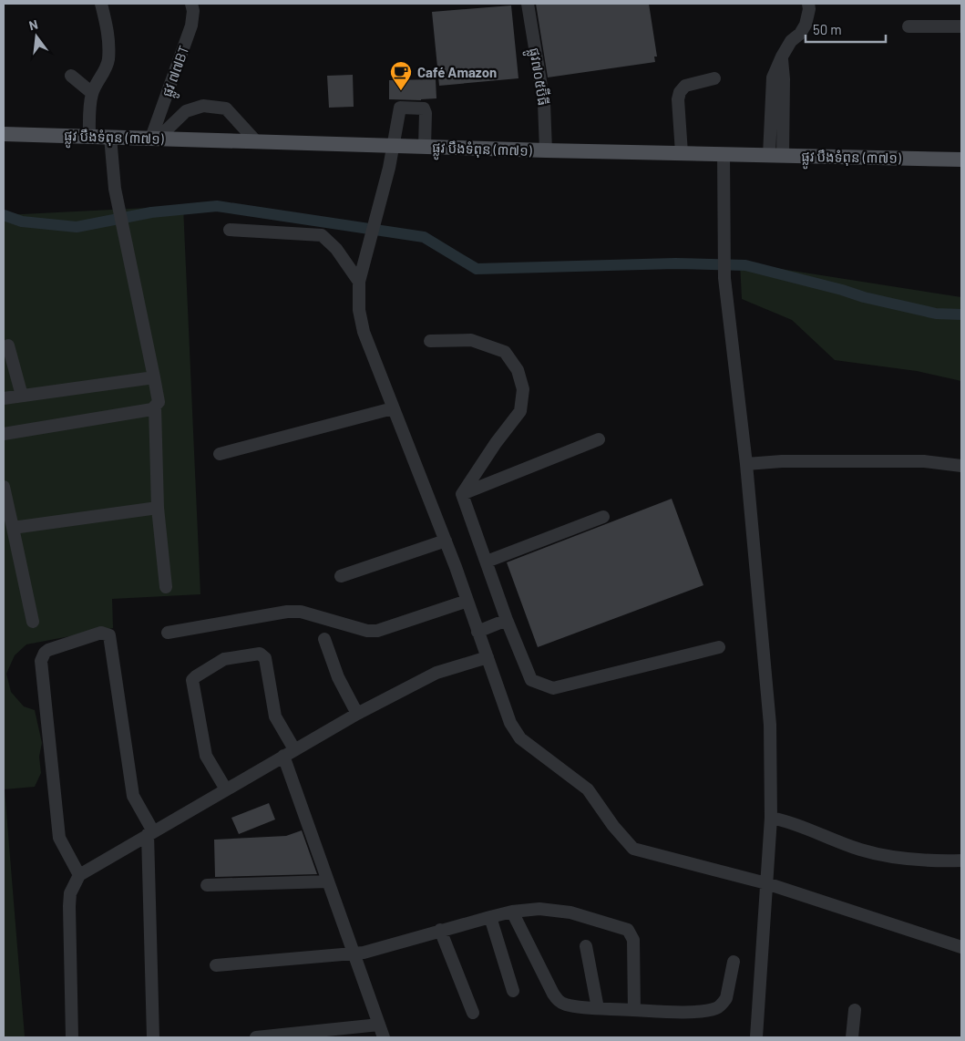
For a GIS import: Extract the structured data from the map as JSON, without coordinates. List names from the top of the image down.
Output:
{
  "streets": {
    "main road": ["ផ្លូវ បឹងទំពុន (៣៧១)"],
    "street": ["ផ្លូវ ៧៧BT", "ផ្លូវ៧០៥ប៊ីធី"]
  },
  "crossings": [
    ["ផ្លូវ ៧៧BT", "ផ្លូវ បឹងទំពុន (៣៧១)"],
    ["ផ្លូវ៧០៥ប៊ីធី", "ផ្លូវ បឹងទំពុន (៣៧១)"]
  ],
  "places": {
    "cafe": ["Café Amazon"]
  },
  "scale_bar": "50 m",
  "north": "top"
}
